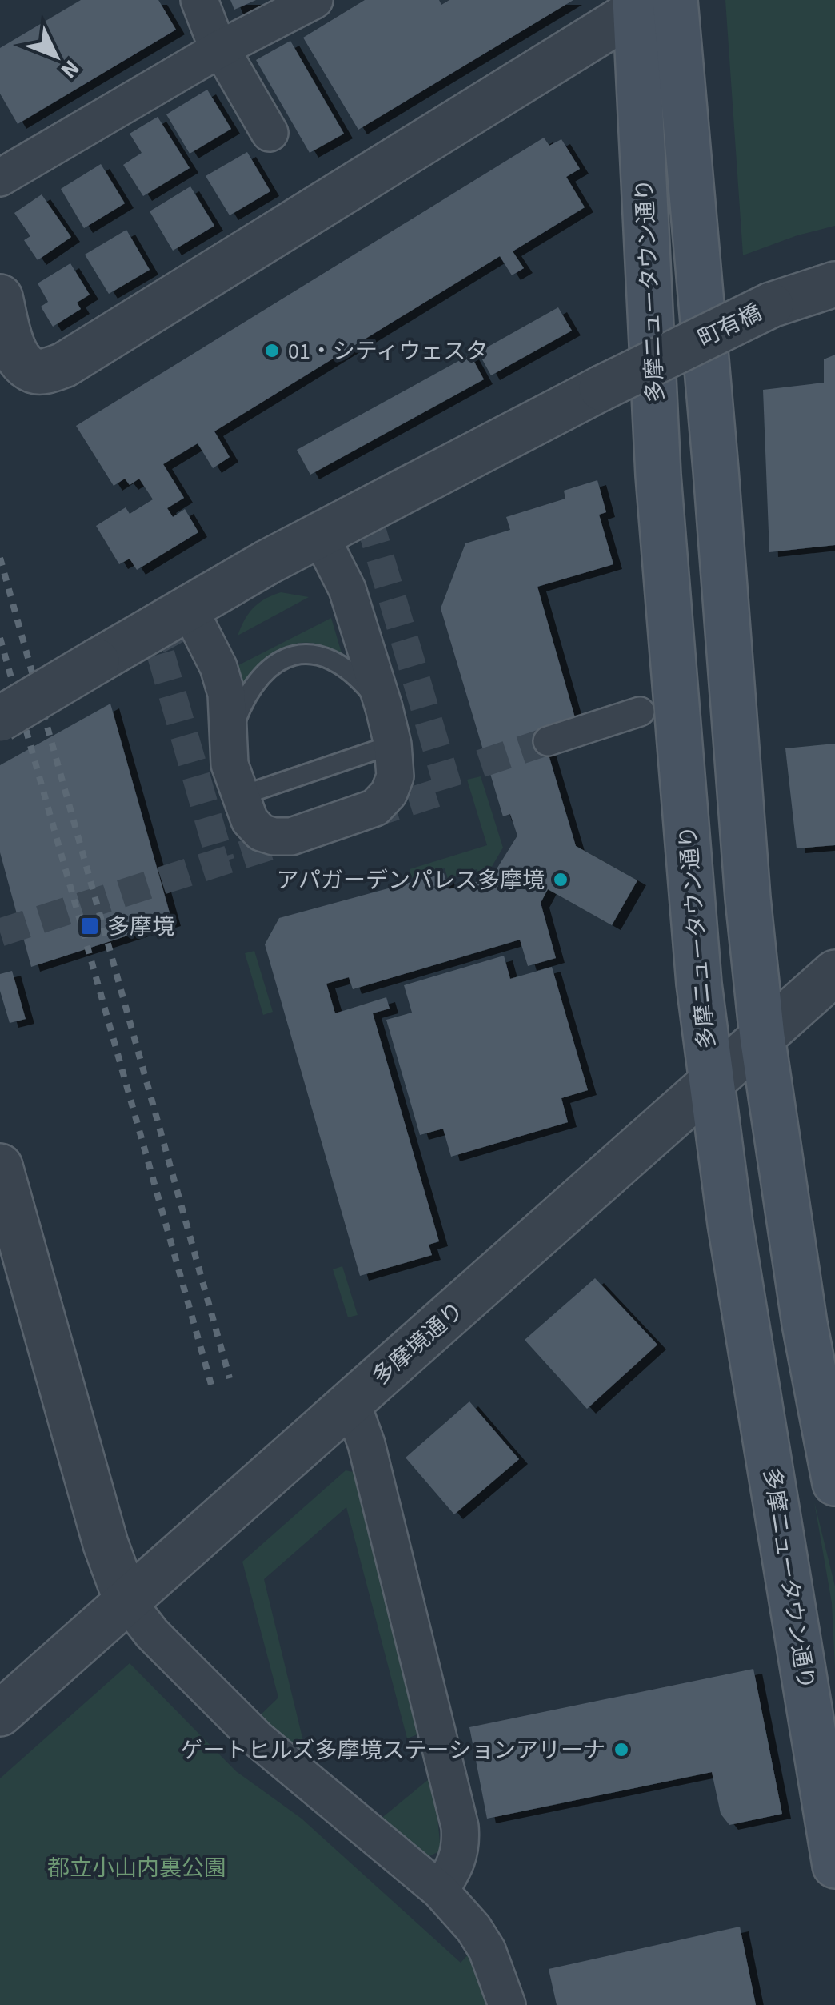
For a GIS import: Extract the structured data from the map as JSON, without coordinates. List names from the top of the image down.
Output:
{
  "streets": {
    "main road": ["多摩ニュータウン通り"],
    "street": ["町有橋", "多摩境通り"]
  },
  "crossings": [
    ["多摩ニュータウン通り", "多摩境通り"]
  ],
  "parks": ["都立小山内裏公園"],
  "places": {
    "other": ["01・シティウェスタ", "アパガーデンパレス多摩境", "ゲートヒルズ多摩境ステーションアリーナ"],
    "transit": ["多摩境"]
  },
  "north": "bottom right"
}
